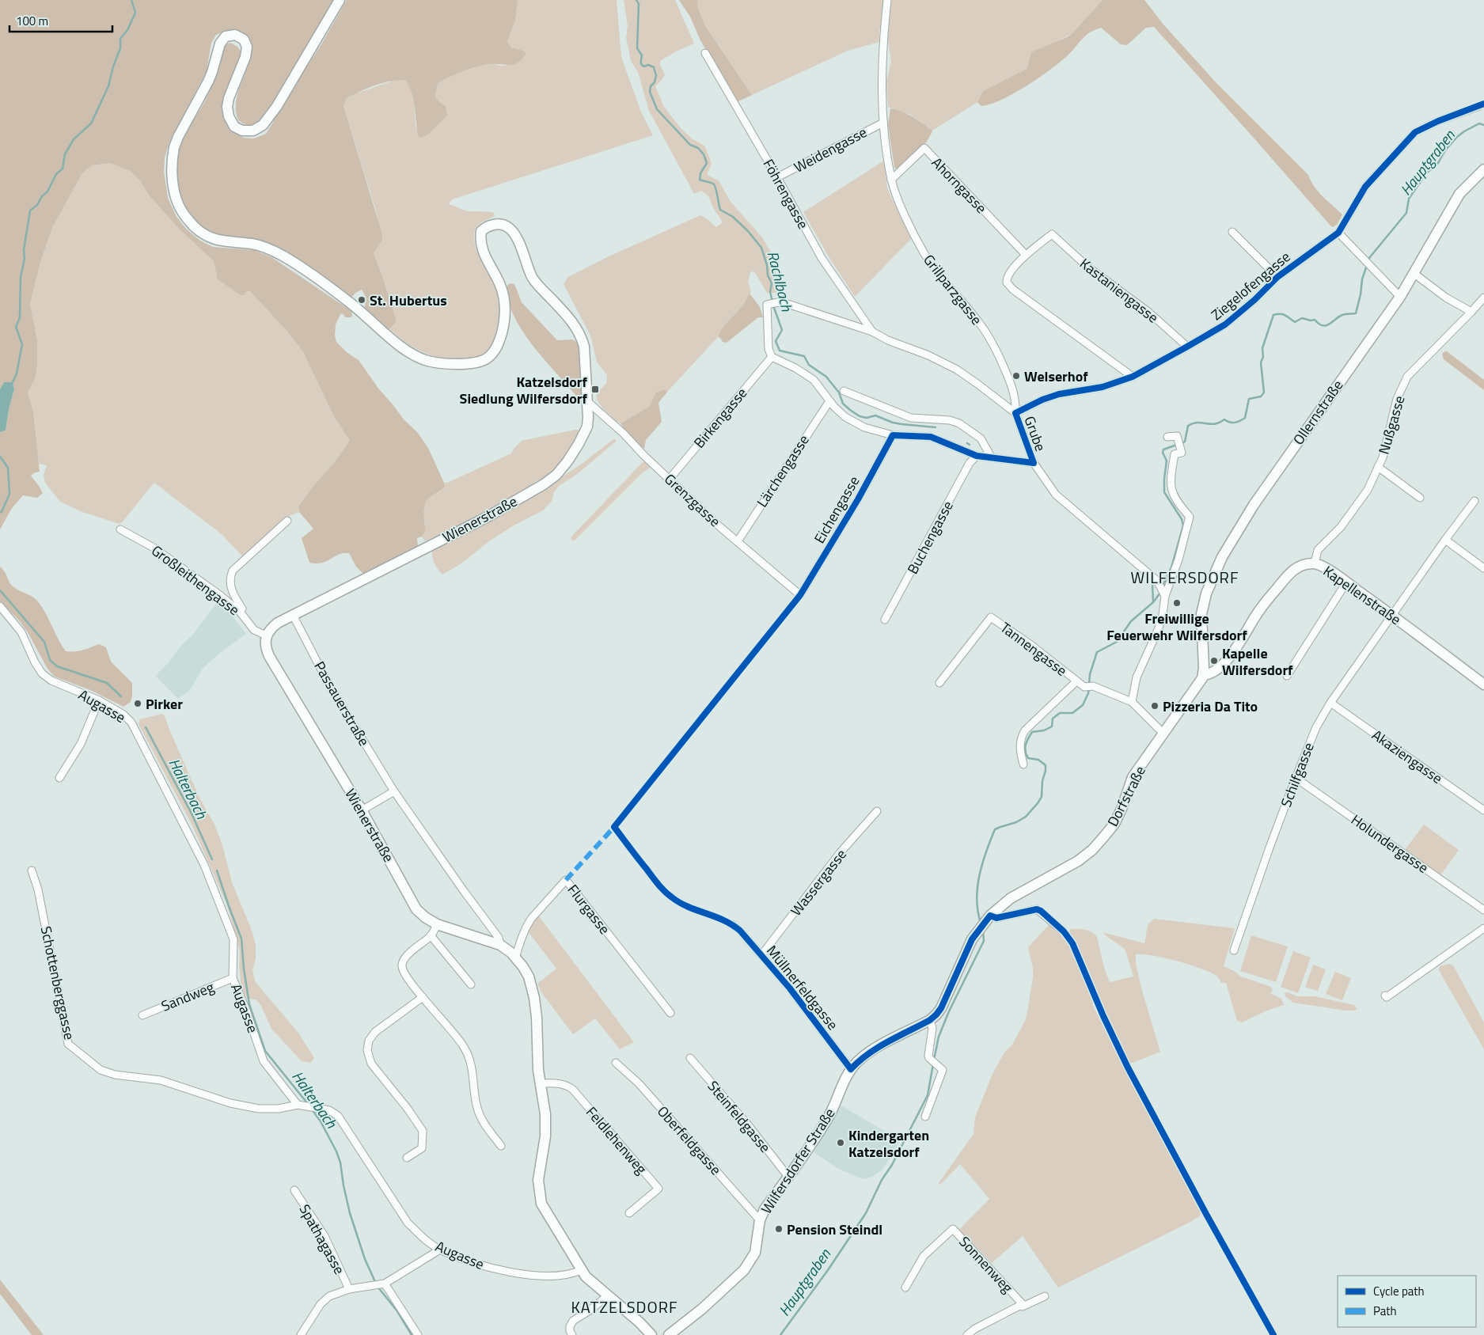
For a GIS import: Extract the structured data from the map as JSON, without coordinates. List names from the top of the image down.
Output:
{
  "streets": {
    "street": [
      "Weidengasse",
      "Ahorngasse",
      "Föhrengasse",
      "Ziegelofengasse",
      "Grillparzgasse",
      "Kastaniengasse",
      "Ollernstraße",
      "Birkengasse",
      "Nußgasse",
      "Grube",
      "Lärchengasse",
      "Grenzgasse",
      "Eichengasse",
      "Wienerstraße",
      "Buchengasse",
      "Großleithengasse",
      "Kapellenstraße",
      "Tannengasse",
      "Passauerstraße",
      "Augasse",
      "Akaziengasse",
      "Schilfgasse",
      "Dorfstraße",
      "Holundergasse",
      "Wassergasse",
      "Flurgasse",
      "Schottenberggasse",
      "Müllnerfeldgasse",
      "Sandweg",
      "Steinfeldgasse",
      "Feldlehenweg",
      "Oberfeldgasse",
      "Wilfersdorfer Straße",
      "Spathagasse",
      "Sonnenweg"
    ]
  },
  "crossings": [
    ["Weidengasse", "Föhrengasse"],
    ["Weidengasse", "Grillparzgasse"],
    ["Ahorngasse", "Grillparzgasse"],
    ["Ahorngasse", "Kastaniengasse"],
    ["Föhrengasse", "Grube"],
    ["Ziegelofengasse", "Grillparzgasse"],
    ["Ziegelofengasse", "Kastaniengasse"],
    ["Ziegelofengasse", "Grube"],
    ["Grillparzgasse", "Grube"],
    ["Ollernstraße", "Kapellenstraße"],
    ["Ollernstraße", "Dorfstraße"],
    ["Birkengasse", "Grube"],
    ["Birkengasse", "Grenzgasse"],
    ["Nußgasse", "Kapellenstraße"],
    ["Lärchengasse", "Grenzgasse"],
    ["Grenzgasse", "Eichengasse"],
    ["Grenzgasse", "Wienerstraße"],
    ["Wienerstraße", "Großleithengasse"],
    ["Wienerstraße", "Passauerstraße"],
    ["Wienerstraße", "Augasse"],
    ["Wienerstraße", "Flurgasse"],
    ["Wienerstraße", "Feldlehenweg"],
    ["Kapellenstraße", "Schilfgasse"],
    ["Kapellenstraße", "Dorfstraße"],
    ["Augasse", "Schottenberggasse"],
    ["Augasse", "Sandweg"],
    ["Akaziengasse", "Schilfgasse"],
    ["Schilfgasse", "Holundergasse"],
    ["Dorfstraße", "Wilfersdorfer Straße"],
    ["Wassergasse", "Müllnerfeldgasse"],
    ["Müllnerfeldgasse", "Wilfersdorfer Straße"],
    ["Steinfeldgasse", "Wilfersdorfer Straße"],
    ["Oberfeldgasse", "Wilfersdorfer Straße"]
  ],
  "districts": ["WILFERSDORF", "KATZELSDORF"],
  "water": ["Hauptgraben", "Rachlbach", "Halterbach"],
  "places": {
    "other": [
      "St. Hubertus",
      "Welserhof",
      "Freiwillige Feuerwehr Wilfersdorf",
      "Kapelle Wilfersdorf",
      "Pirker",
      "Pizzeria Da Tito",
      "Kindergarten Katzelsdorf",
      "Pension Steindl"
    ],
    "transit": ["Katzelsdorf Siedlung Wilfersdorf"]
  },
  "legend": ["Cycle path", "Path"],
  "scale_bar": "100 m"
}
